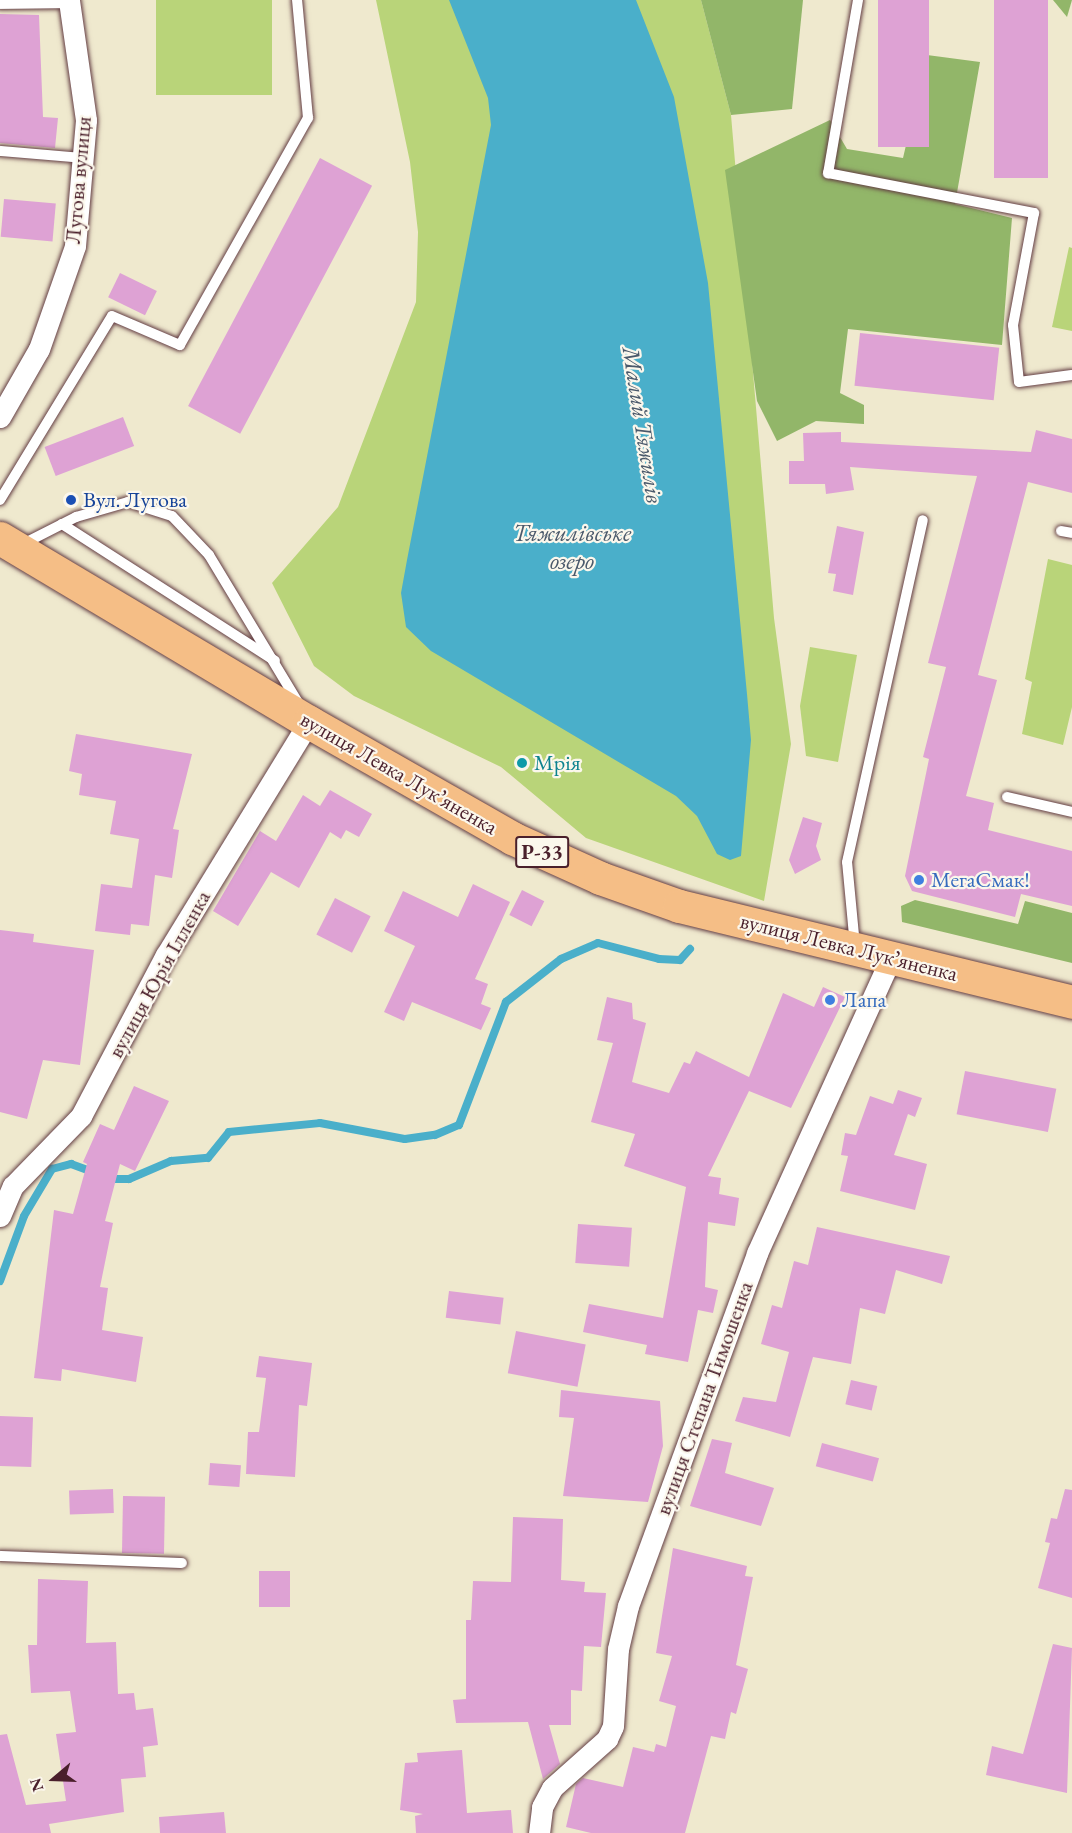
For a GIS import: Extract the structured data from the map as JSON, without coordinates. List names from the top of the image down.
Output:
{
  "streets": {
    "main road": ["вулиця Левка Лукʼяненка", "Р-33"],
    "street": ["Лугова вулиця", "вулиця Юрія Іллєнка", "вулиця Степана Тимошенка"]
  },
  "crossings": [
    ["вулиця Левка Лукʼяненка", "вулиця Юрія Іллєнка"],
    ["вулиця Левка Лукʼяненка", "вулиця Степана Тимошенка"]
  ],
  "water": ["Малий Тяжилів", "Тяжилівське озеро"],
  "places": [
    "Вул. Лугова",
    "Мрія",
    "МегаСмак!",
    "Лапа"
  ],
  "north": "left"
}
